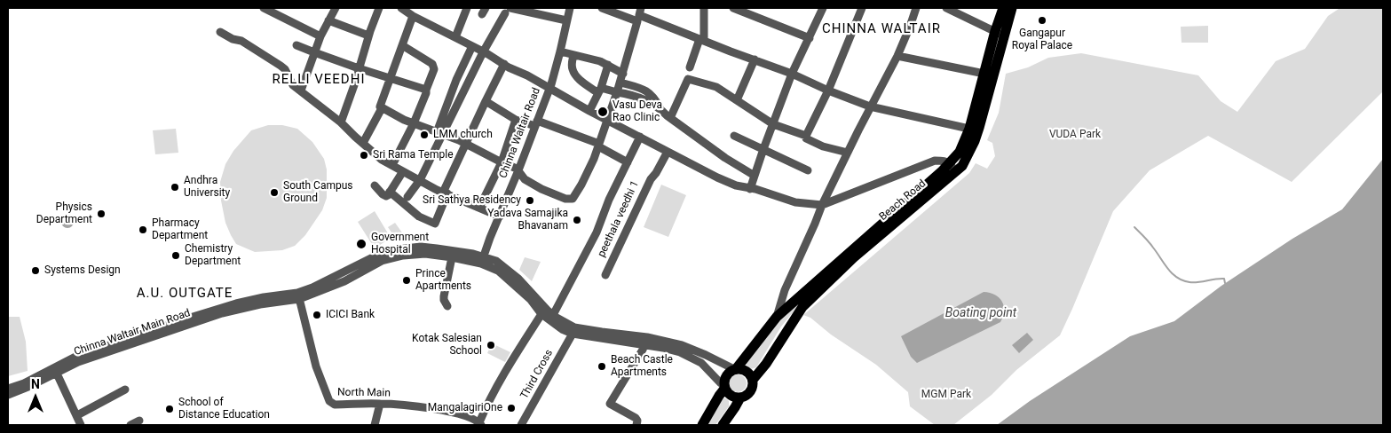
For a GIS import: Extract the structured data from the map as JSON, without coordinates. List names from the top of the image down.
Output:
{
  "streets": {
    "main road": ["Beach Road"],
    "street": [
      "Chinna Waltair Road",
      "peethala veedhi 1",
      "Chinna Waltair Main Road",
      "Third Cross",
      "North Main"
    ]
  },
  "crossings": [
    ["Chinna Waltair Road", "Chinna Waltair Main Road"],
    ["Beach Road", "Chinna Waltair Main Road"],
    ["Chinna Waltair Main Road", "Third Cross"],
    ["Chinna Waltair Main Road", "North Main"]
  ],
  "districts": ["CHINNA WALTAIR", "RELLI VEEDHI", "A.U. OUTGATE"],
  "water": ["Boating point"],
  "parks": ["VUDA Park", "MGM Park"],
  "places": [
    "Gangapur Royal Palace",
    "Vasu Deva Rao Clinic",
    "LMM church",
    "Sri Rama Temple",
    "Andhra University",
    "South Campus Ground",
    "Sri Sathya Residency",
    "Physics Department",
    "Yadava Samajika Bhavanam",
    "Pharmacy Department",
    "Government Hospital",
    "Chemistry Department",
    "Systems Design",
    "Prince Apartments",
    "ICICI Bank",
    "Kotak Salesian School",
    "Beach Castle Apartments",
    "MangalagiriOne",
    "School of Distance Education"
  ],
  "north": "top"
}
